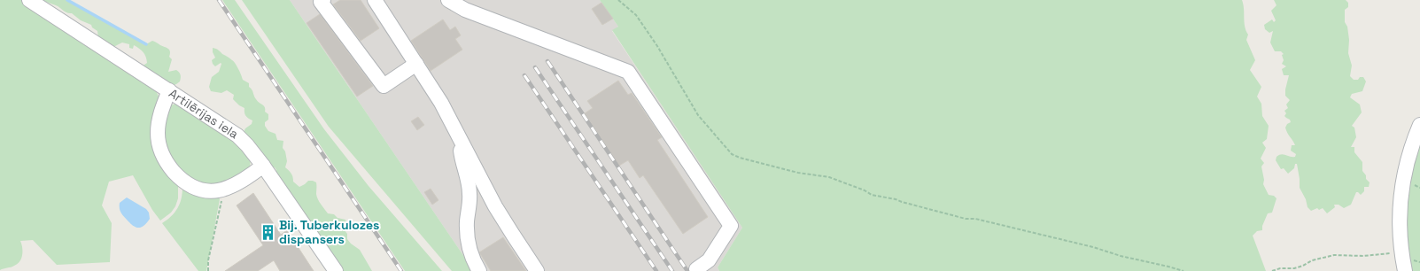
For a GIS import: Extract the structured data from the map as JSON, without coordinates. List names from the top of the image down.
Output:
{
  "streets": {
    "street": ["Artilērijas iela"]
  },
  "places": {
    "building": ["Bij. Tuberkulozes dispansers"]
  }
}
